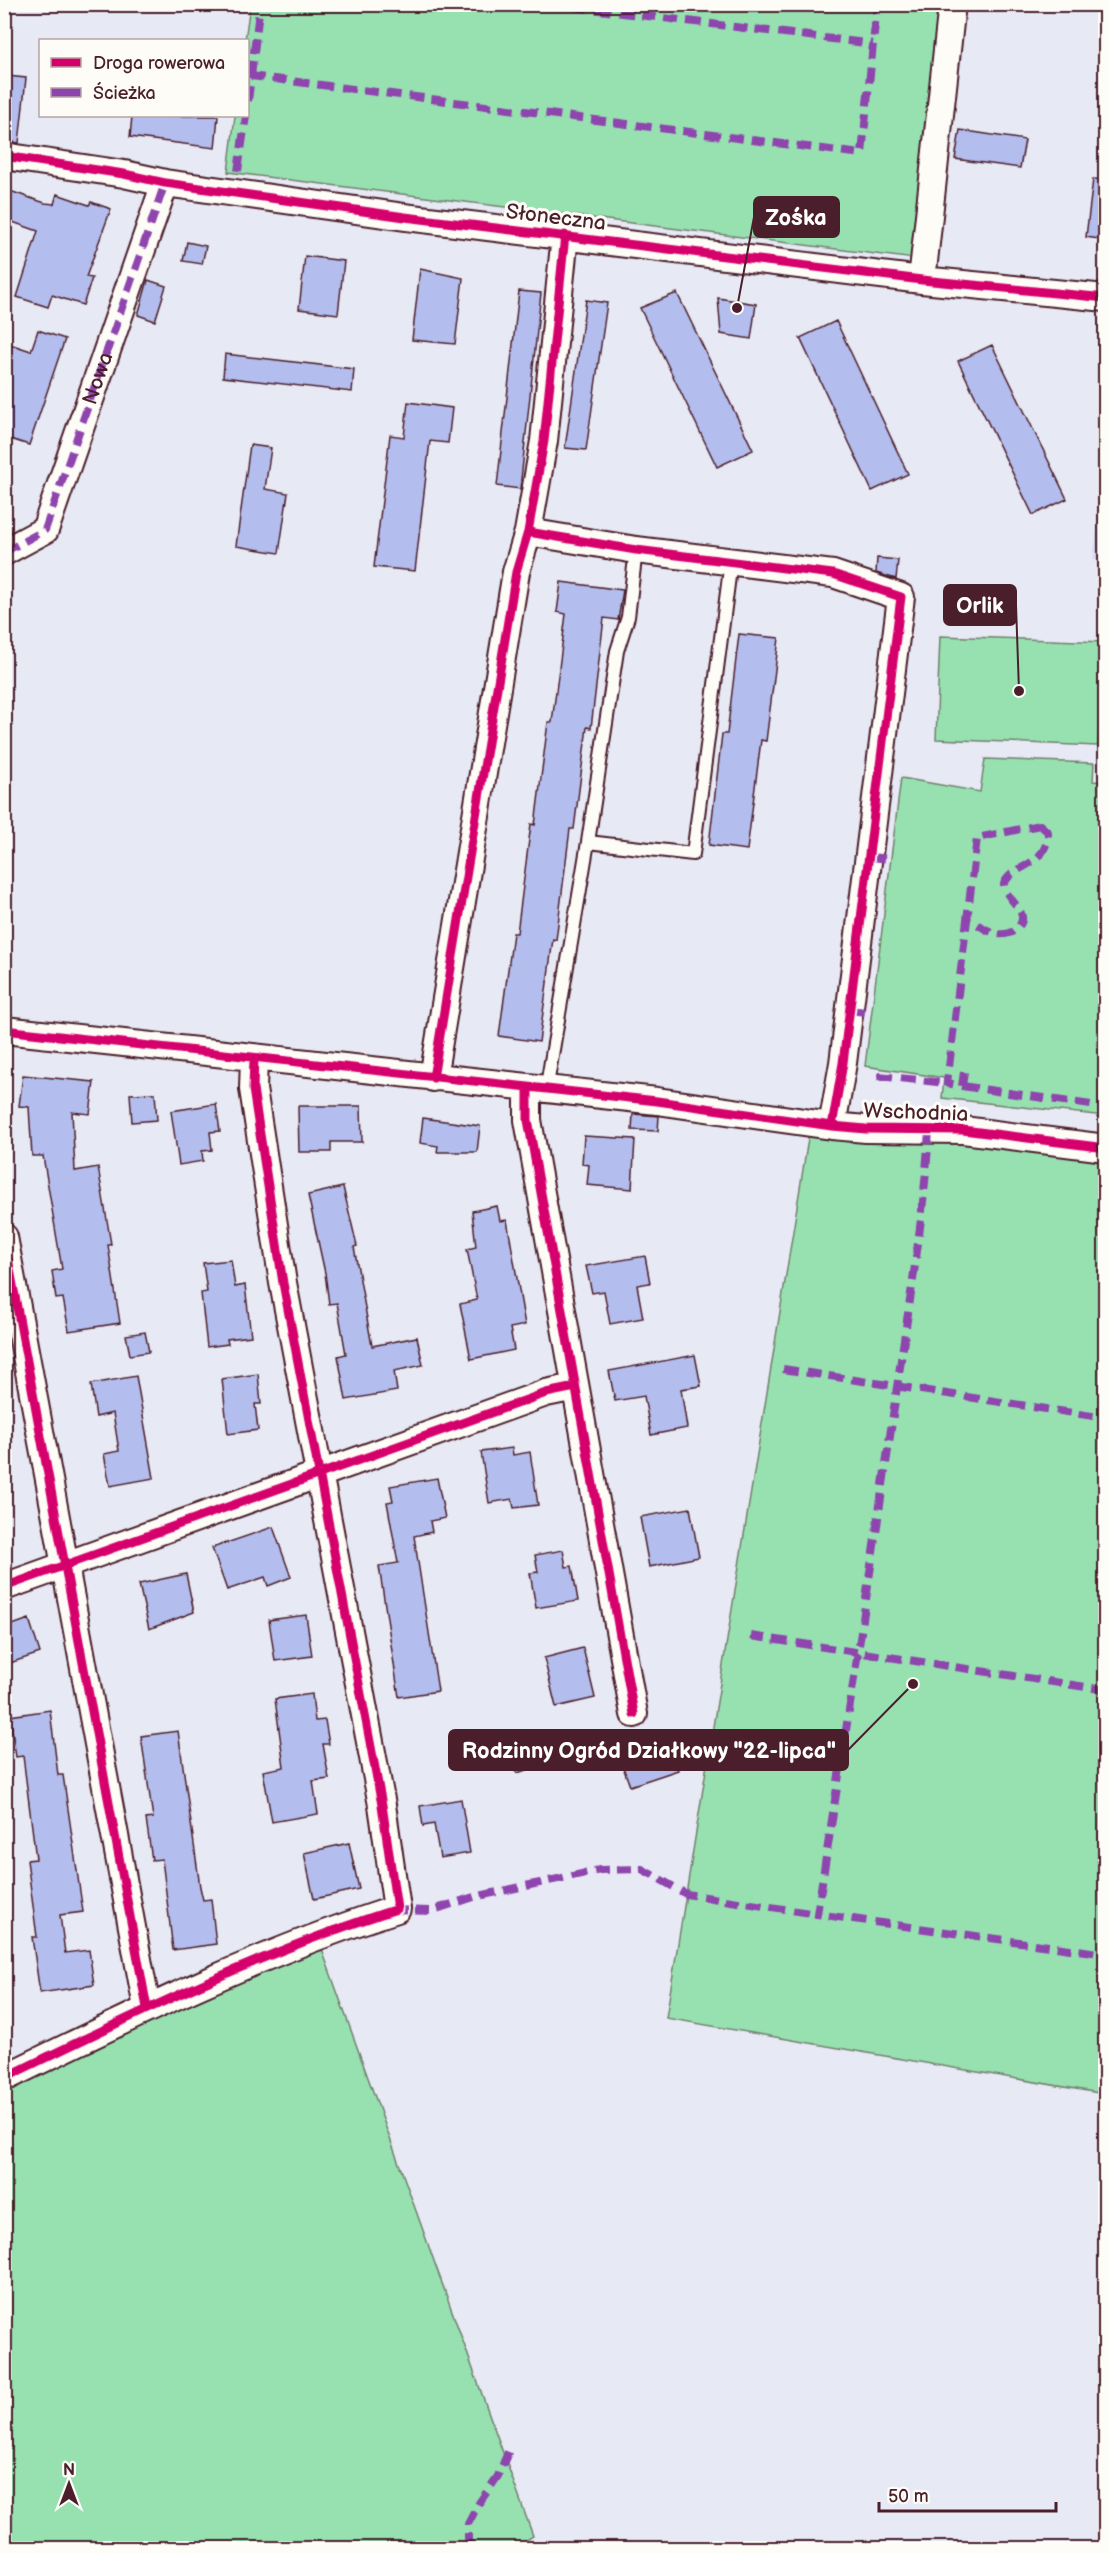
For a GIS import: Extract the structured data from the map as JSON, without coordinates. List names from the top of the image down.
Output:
{
  "streets": {
    "street": ["Słoneczna", "Nowa", "Wschodnia"]
  },
  "crossings": [
    ["Słoneczna", "Nowa"]
  ],
  "places": ["Zośka", "Orlik", "Rodzinny Ogród Działkowy \"22-lipca\""],
  "legend": ["Droga rowerowa", "Ścieżka"],
  "scale_bar": "50 m",
  "north": "top"
}
